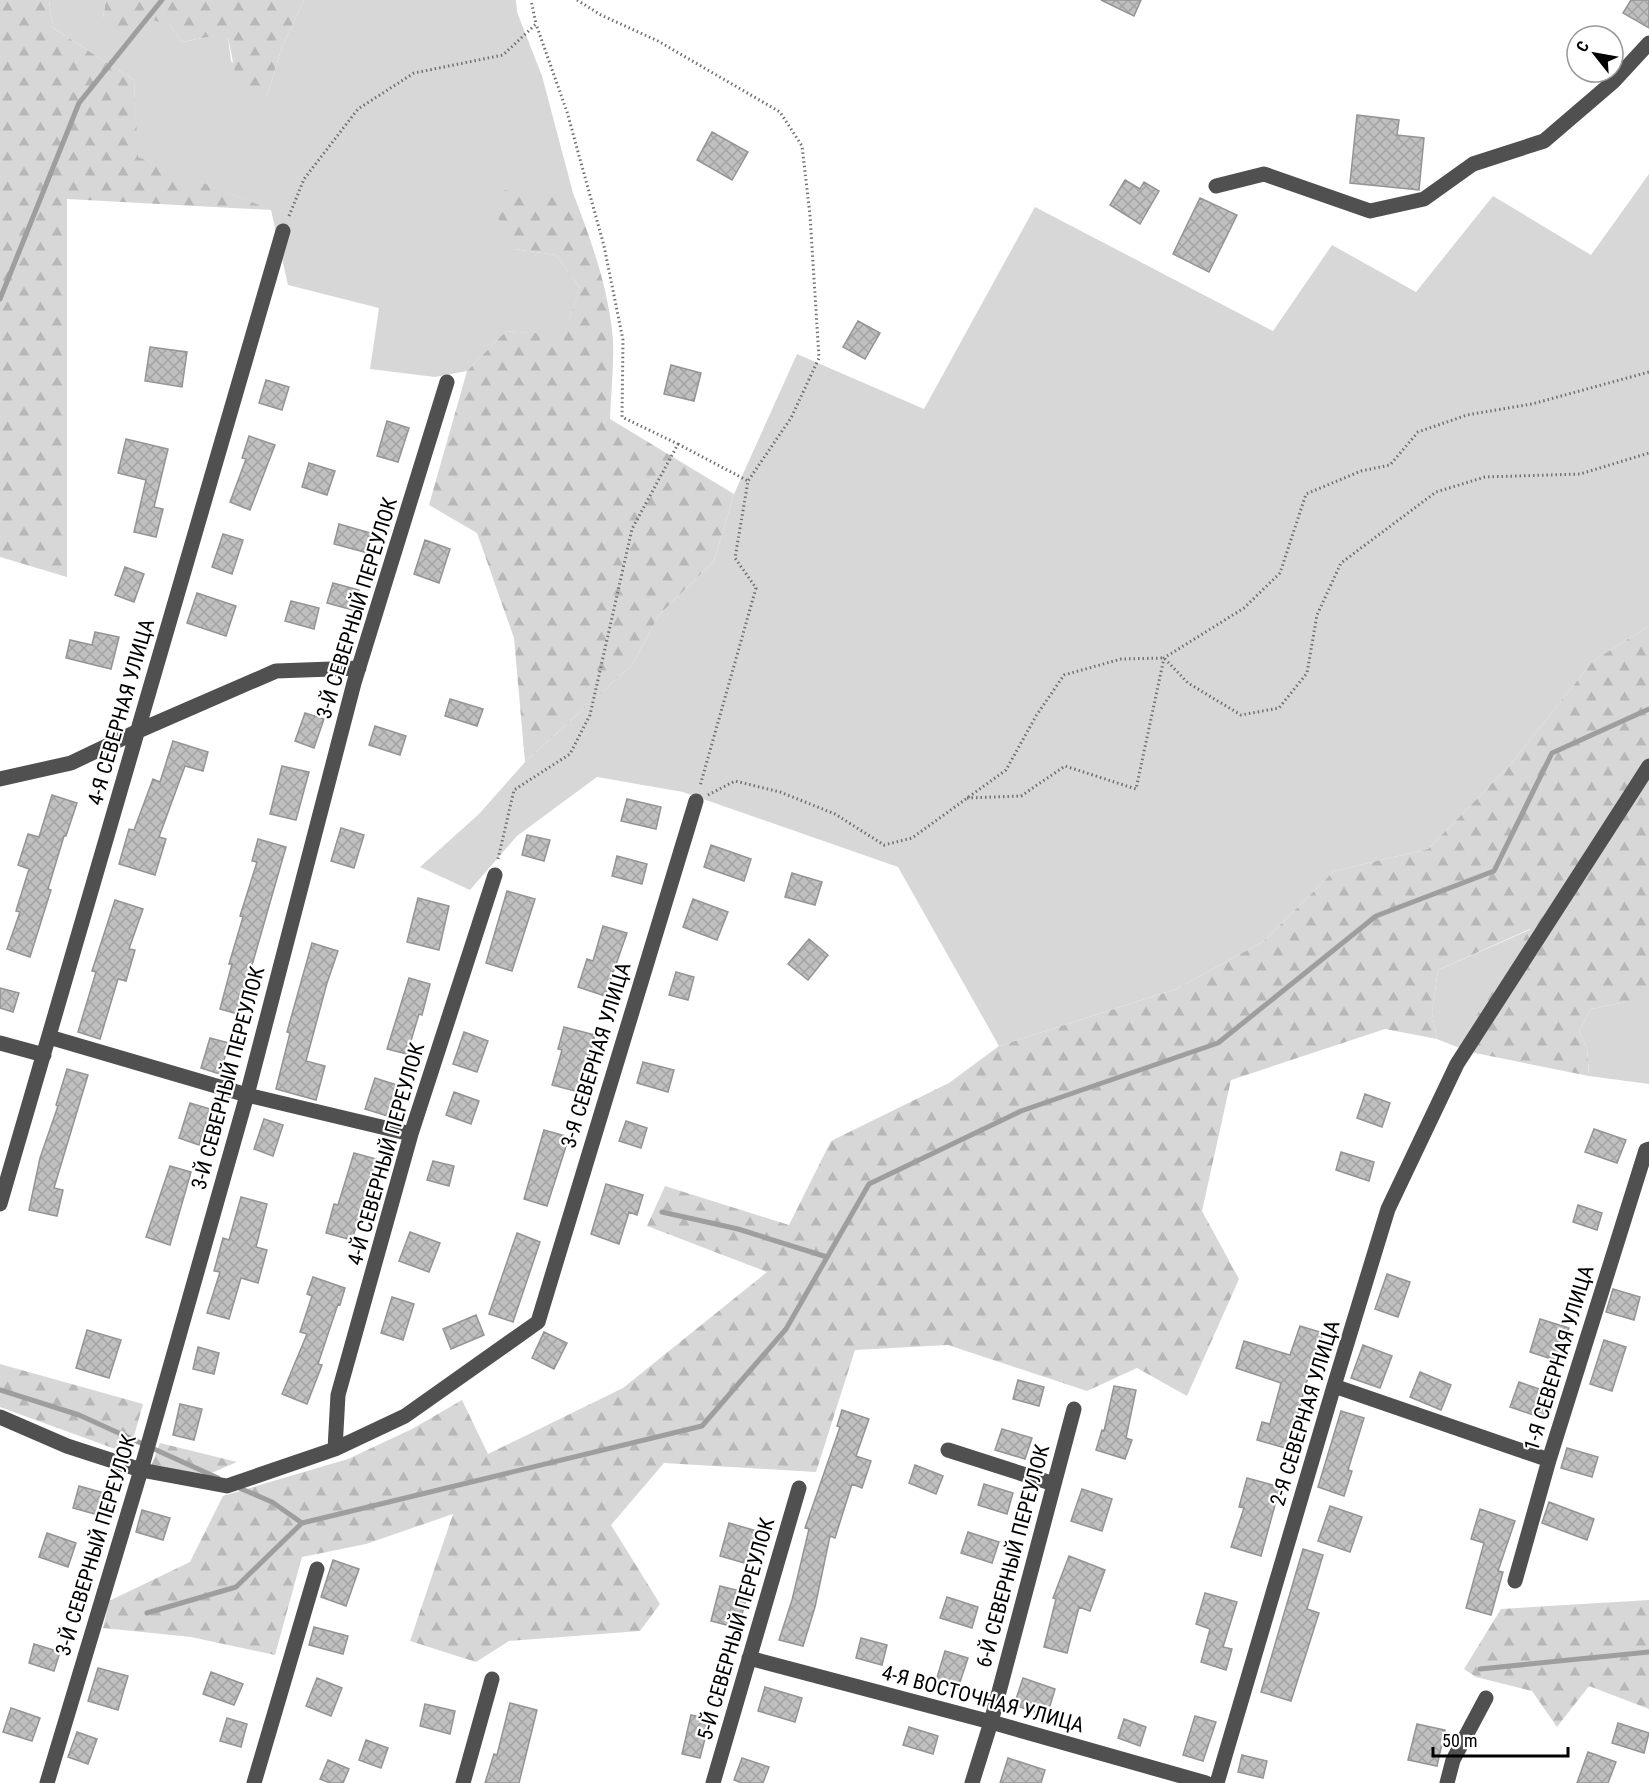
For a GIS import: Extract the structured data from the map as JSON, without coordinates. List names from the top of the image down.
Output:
{
  "streets": {
    "street": [
      "3-Й СЕВЕРНЫЙ ПЕРЕУЛОК",
      "4-Я СЕВЕРНАЯ УЛИЦА",
      "3-Я СЕВЕРНАЯ УЛИЦА",
      "4-Й СЕВЕРНЫЙ ПЕРЕУЛОК",
      "1-Я СЕВЕРНАЯ УЛИЦА",
      "2-Я СЕВЕРНАЯ УЛИЦА",
      "6-Й СЕВЕРНЫЙ ПЕРЕУЛОК",
      "5-Й СЕВЕРНЫЙ ПЕРЕУЛОК",
      "4-Я ВОСТОЧНАЯ УЛИЦА"
    ]
  },
  "crossings": [
    ["3-Я СЕВЕРНАЯ УЛИЦА", "4-Й СЕВЕРНЫЙ ПЕРЕУЛОК"],
    ["6-Й СЕВЕРНЫЙ ПЕРЕУЛОК", "4-Я ВОСТОЧНАЯ УЛИЦА"],
    ["5-Й СЕВЕРНЫЙ ПЕРЕУЛОК", "4-Я ВОСТОЧНАЯ УЛИЦА"]
  ],
  "scale_bar": "50 m",
  "north": "top left"
}
